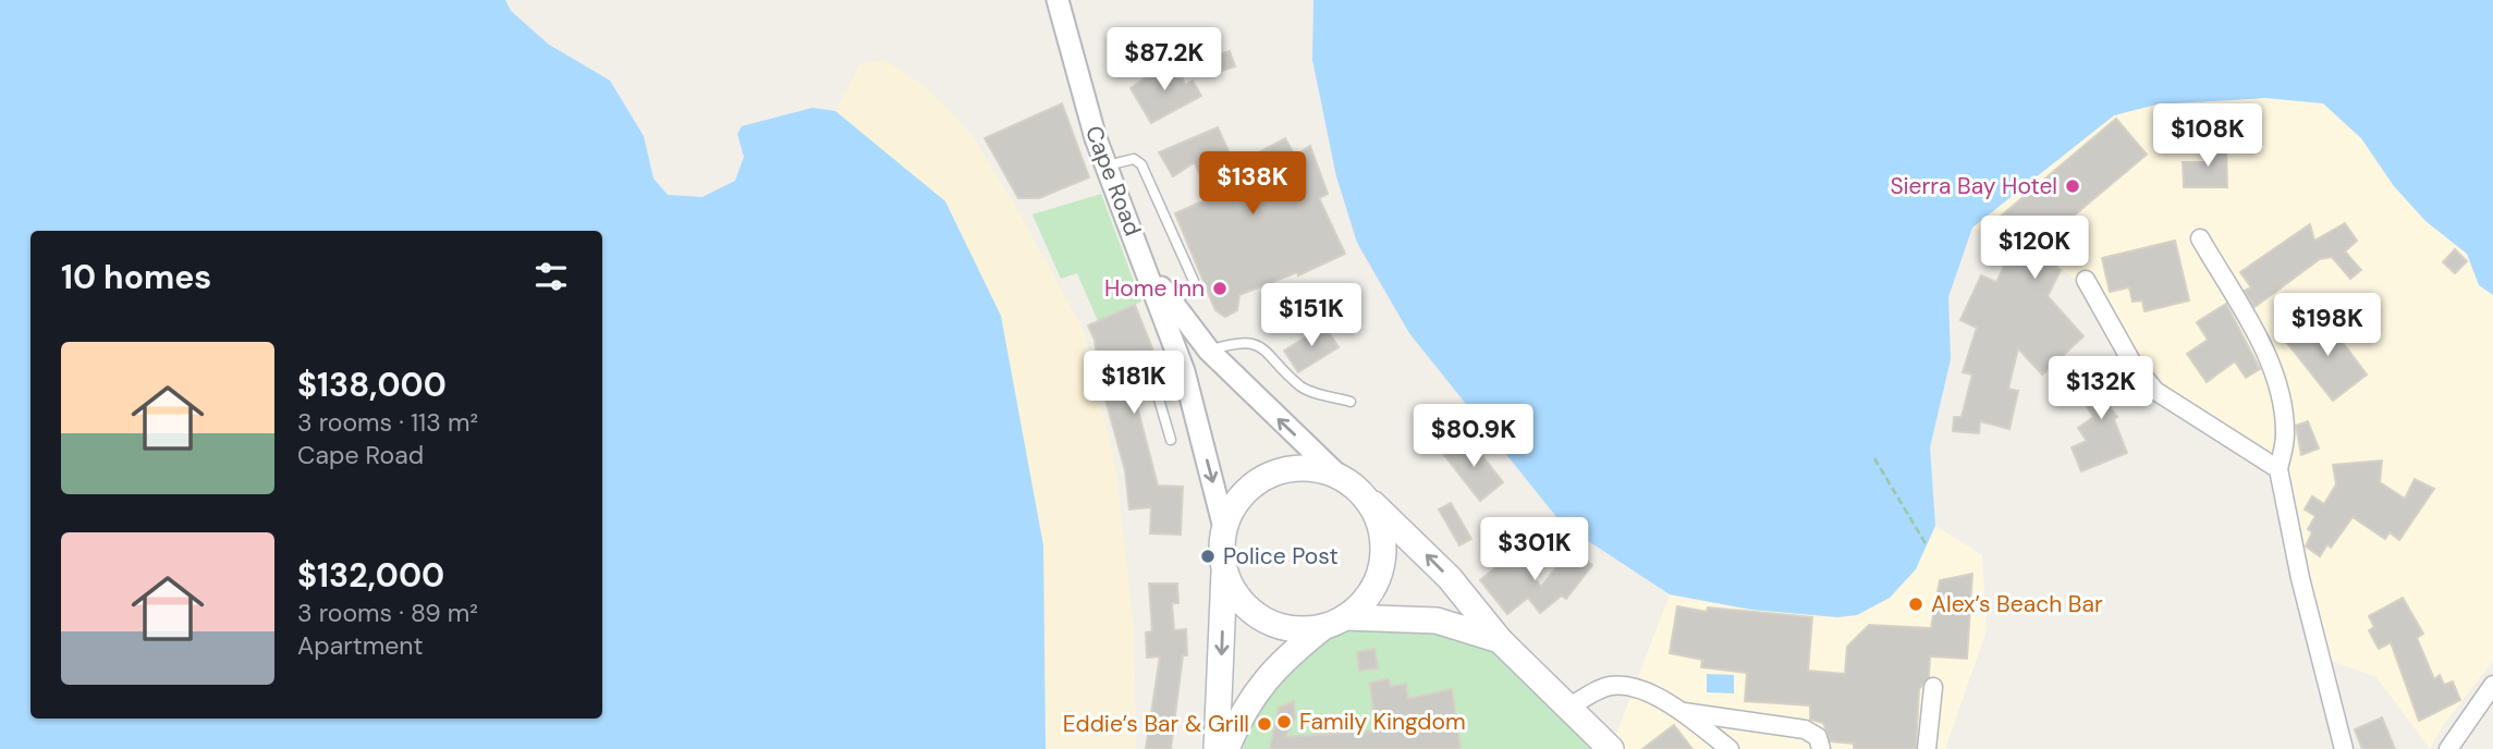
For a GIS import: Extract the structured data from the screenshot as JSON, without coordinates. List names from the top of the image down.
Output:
{
  "streets": {
    "street": ["Cape Road"]
  },
  "places": [
    "Sierra Bay Hotel",
    "Home Inn",
    "Police Post",
    "Alex’s Beach Bar",
    "Family Kingdom",
    "Eddie’s Bar & Grill"
  ],
  "page": {
    "price": [
      "$87.2K",
      "$108K",
      "$138K",
      "$120K",
      "$151K",
      "$198K",
      "$181K",
      "$132K",
      "$80.9K",
      "$301K"
    ],
    "heading": "10 homes",
    "list": [
      {
        "name": "$138,000",
        "note": "3 rooms · 113 m² · Cape Road"
      },
      {
        "name": "$132,000",
        "note": "3 rooms · 89 m² · Apartment"
      }
    ]
  }
}
